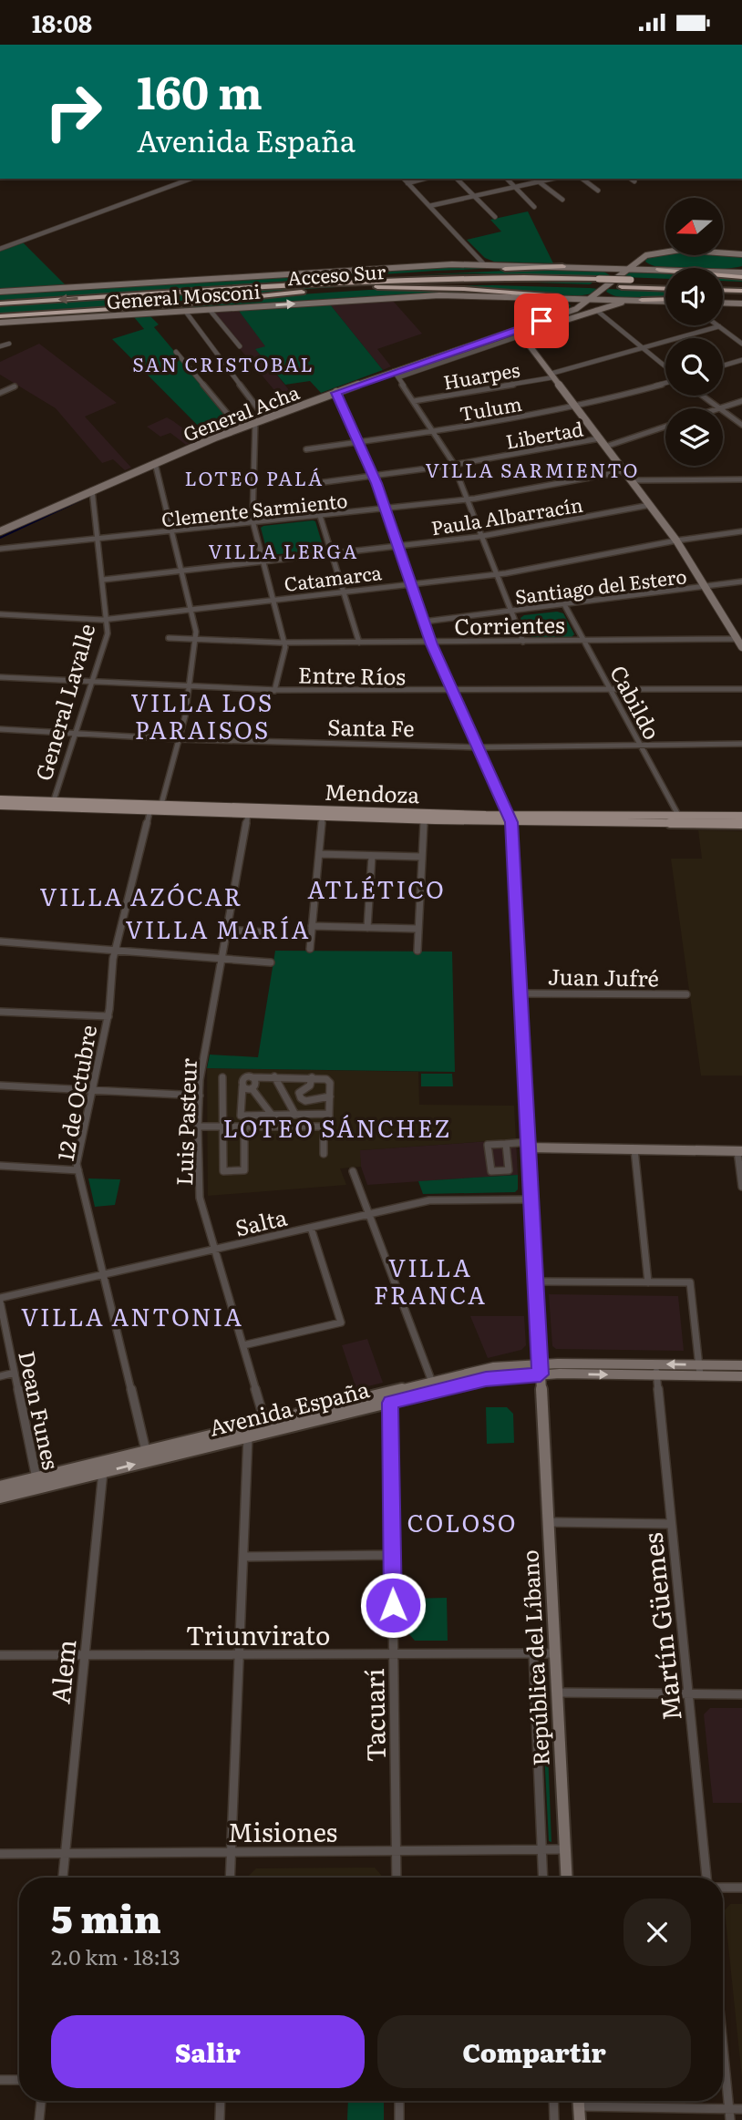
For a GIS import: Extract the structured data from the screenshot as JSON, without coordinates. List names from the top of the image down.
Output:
{
  "streets": {
    "highway": ["Acceso Sur"],
    "main road": [
      "General Mosconi",
      "General Acha",
      "Mendoza",
      "Avenida España",
      "República del Líbano"
    ],
    "street": [
      "Huarpes",
      "Tulum",
      "Libertad",
      "Clemente Sarmiento",
      "Paula Albarracín",
      "Catamarca",
      "Santiago del Estero",
      "Corrientes",
      "Entre Ríos",
      "General Lavalle",
      "Cabildo",
      "Santa Fe",
      "Juan Jufré",
      "12 de Octubre",
      "Luis Pasteur",
      "Salta",
      "Dean Funes",
      "Martín Güemes",
      "Triunvirato",
      "Alem",
      "Tacuarí",
      "Misiones"
    ]
  },
  "crossings": [
    ["General Mosconi", "General Acha"],
    ["Tulum", "República del Líbano"],
    ["General Acha", "General Lavalle"],
    ["General Acha", "República del Líbano"],
    ["Libertad", "República del Líbano"],
    ["Clemente Sarmiento", "General Lavalle"],
    ["Clemente Sarmiento", "República del Líbano"],
    ["Paula Albarracín", "General Lavalle"],
    ["Paula Albarracín", "República del Líbano"],
    ["Catamarca", "General Lavalle"],
    ["Catamarca", "República del Líbano"],
    ["Santiago del Estero", "Cabildo"],
    ["Santiago del Estero", "República del Líbano"],
    ["Corrientes", "Cabildo"],
    ["Corrientes", "República del Líbano"],
    ["Entre Ríos", "General Lavalle"],
    ["Entre Ríos", "Cabildo"],
    ["Entre Ríos", "República del Líbano"],
    ["General Lavalle", "Santa Fe"],
    ["General Lavalle", "Mendoza"],
    ["Cabildo", "Santa Fe"],
    ["Cabildo", "Mendoza"],
    ["Santa Fe", "República del Líbano"],
    ["Mendoza", "12 de Octubre"],
    ["Mendoza", "Luis Pasteur"],
    ["Mendoza", "República del Líbano"],
    ["Juan Jufré", "República del Líbano"],
    ["12 de Octubre", "Salta"],
    ["12 de Octubre", "Avenida España"],
    ["Luis Pasteur", "Salta"],
    ["Luis Pasteur", "Avenida España"],
    ["Salta", "Dean Funes"],
    ["Salta", "República del Líbano"],
    ["Avenida España", "Dean Funes"],
    ["Avenida España", "Martín Güemes"],
    ["Avenida España", "República del Líbano"],
    ["Avenida España", "Alem"],
    ["Avenida España", "Tacuarí"],
    ["Triunvirato", "República del Líbano"],
    ["Triunvirato", "Alem"],
    ["Triunvirato", "Tacuarí"],
    ["República del Líbano", "Misiones"],
    ["Alem", "Misiones"],
    ["Tacuarí", "Misiones"]
  ],
  "districts": [
    "SAN CRISTOBAL",
    "VILLA SARMIENTO",
    "LOTEO PALÁ",
    "VILLA LERGA",
    "VILLA LOS PARAISOS",
    "ATLÉTICO",
    "VILLA AZÓCAR",
    "VILLA MARÍA",
    "LOTEO SÁNCHEZ",
    "VILLA FRANCA",
    "VILLA ANTONIA",
    "COLOSO"
  ],
  "north": "left",
  "page": {
    "status": "18:08",
    "turn": ["160 m", "Avenida España"],
    "heading": ["5 min", "2.0 km · 18:13"],
    "buttons": ["Salir", "Compartir"]
  }
}
